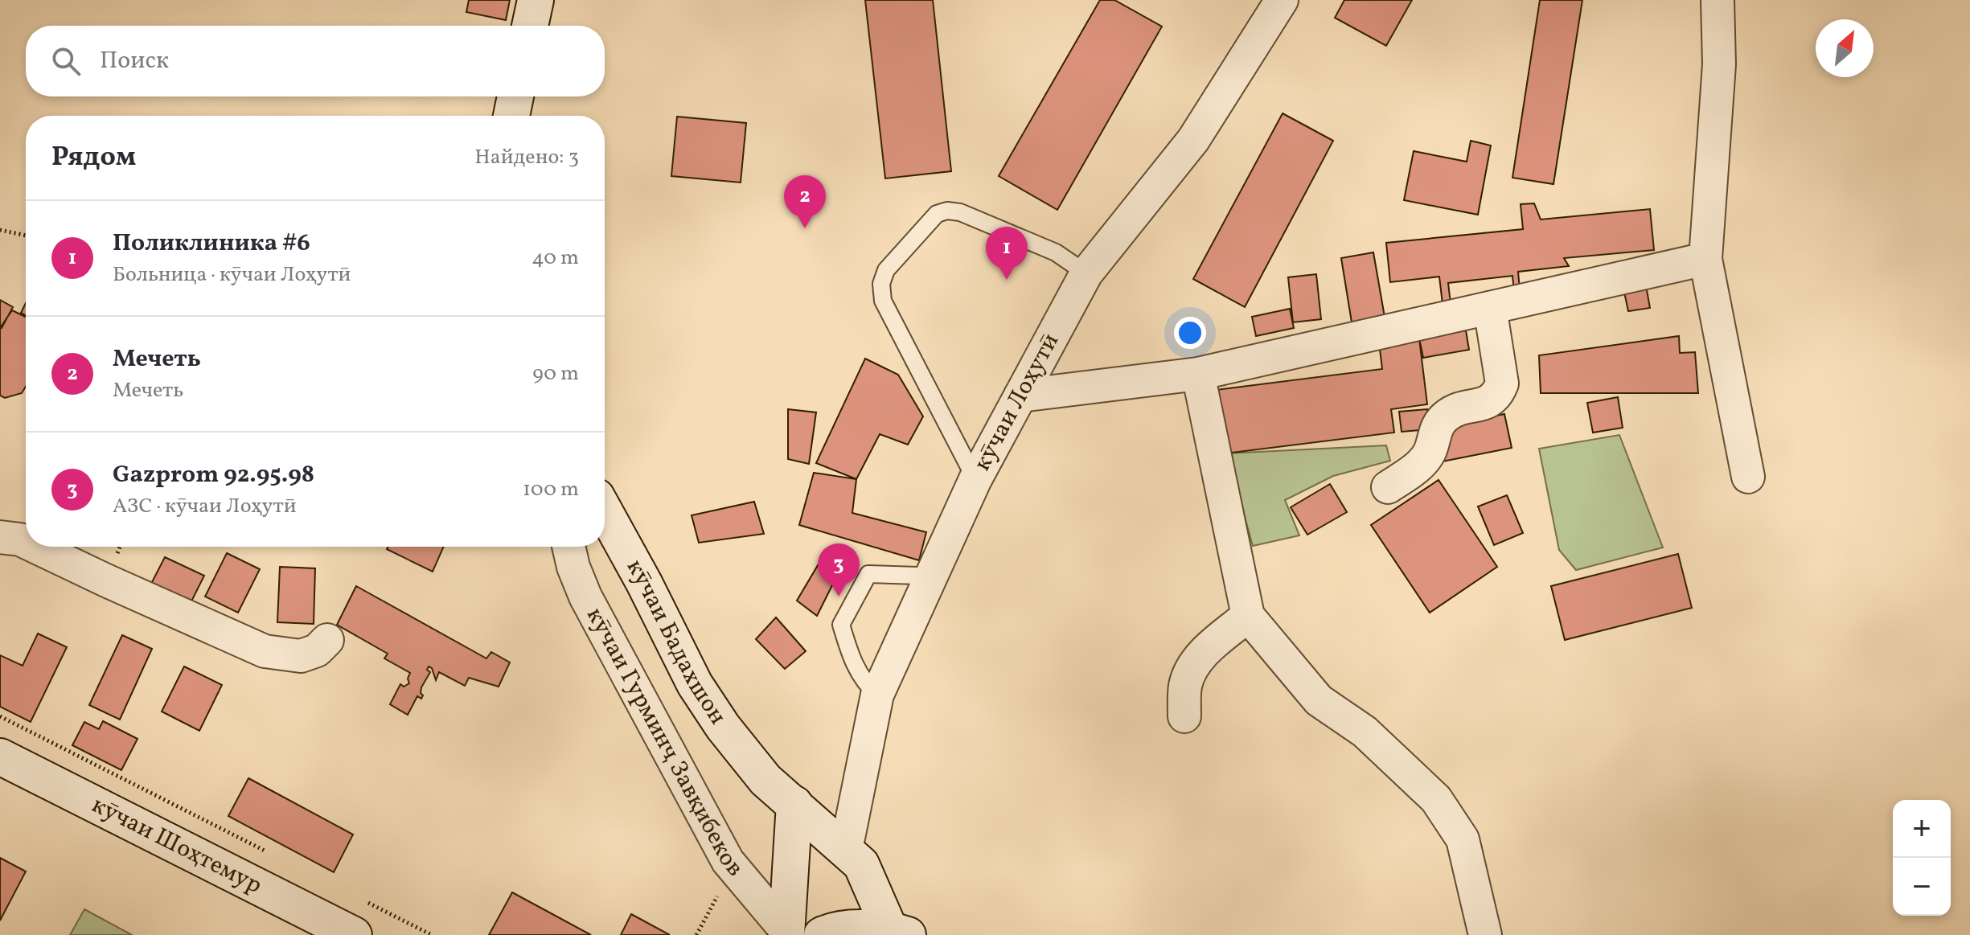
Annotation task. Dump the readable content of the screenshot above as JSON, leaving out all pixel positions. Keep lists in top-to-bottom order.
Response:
{
  "streets": {
    "main road": ["кӯчаи Бадахшон", "кӯчаи Шоҳтемур"],
    "street": ["кӯчаи Лоҳутӣ", "кӯчаи Гурминҷ Завқибеков"]
  },
  "north": "top right",
  "page": {
    "search": "Поиск",
    "heading": ["Рядом", "Найдено: 3"],
    "pins": ["2", "1", "3"],
    "list": [
      {
        "mark": "1",
        "name": "Поликлиника #6",
        "note": "Больница · кӯчаи Лоҳутӣ",
        "value": "40 m"
      },
      {
        "mark": "2",
        "name": "Мечеть",
        "note": "Мечеть",
        "value": "90 m"
      },
      {
        "mark": "3",
        "name": "Gazprom 92.95.98",
        "note": "АЗС · кӯчаи Лоҳутӣ",
        "value": "100 m"
      }
    ],
    "map_buttons": ["+", "−"]
  }
}
